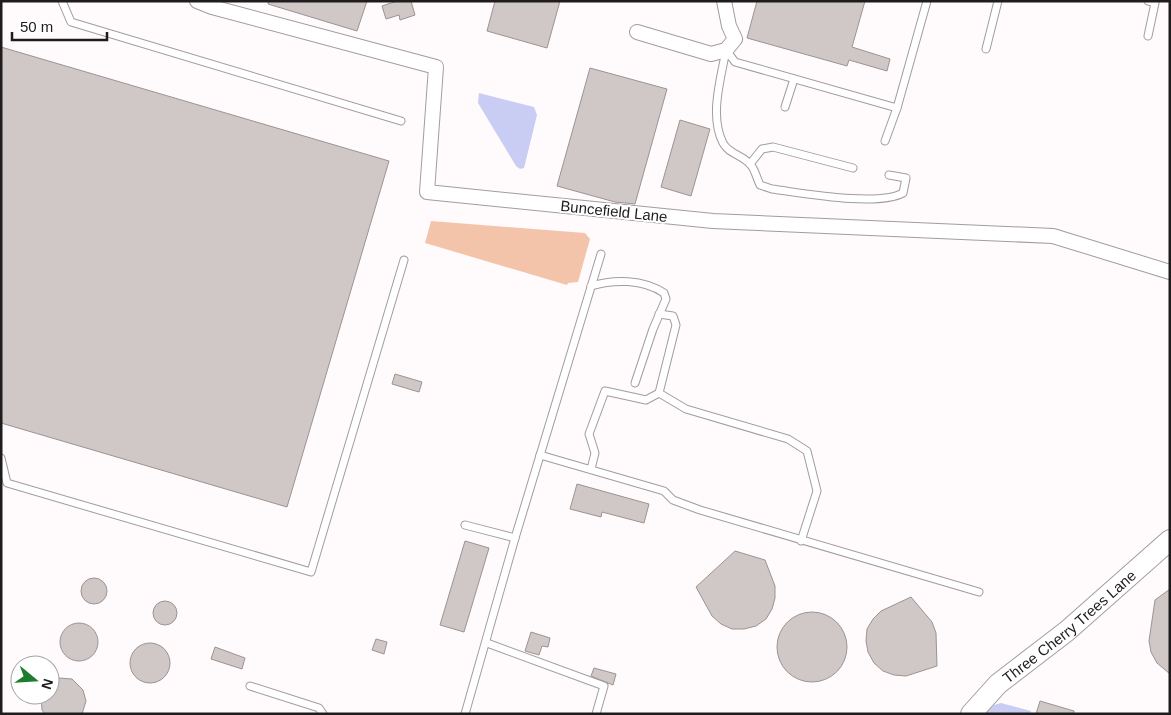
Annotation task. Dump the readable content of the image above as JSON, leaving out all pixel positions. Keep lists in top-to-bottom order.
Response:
{
  "streets": {
    "street": ["Buncefield Lane", "Three Cherry Trees Lane"]
  },
  "scale_bar": "50 m",
  "north": "right"
}
